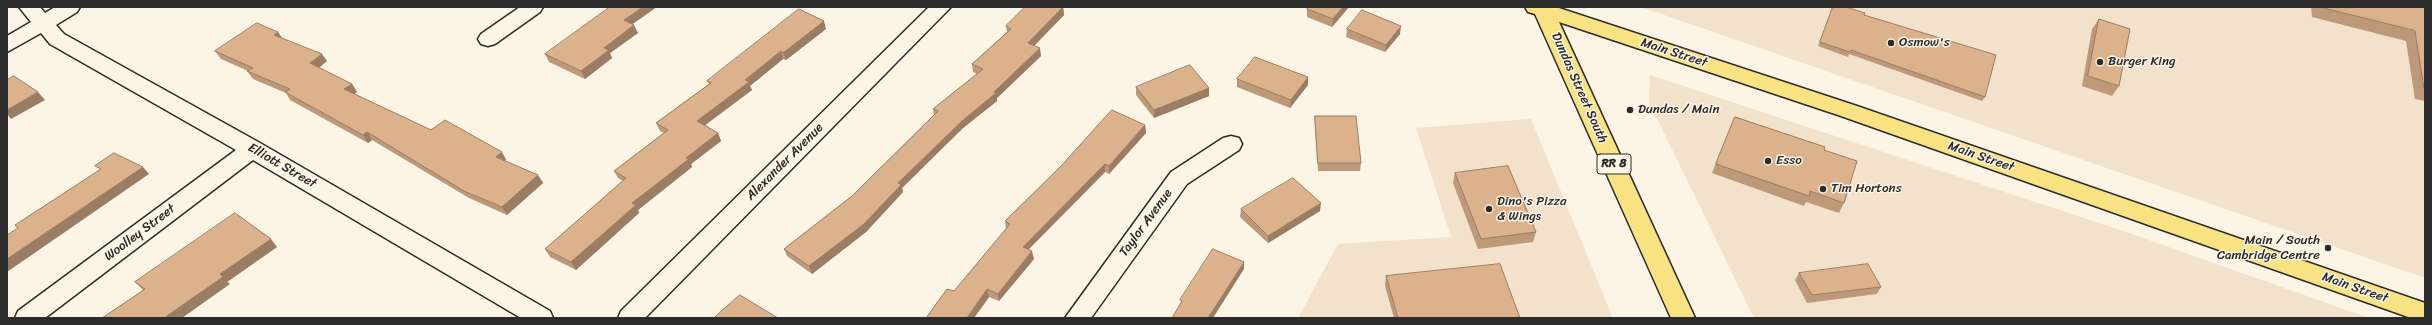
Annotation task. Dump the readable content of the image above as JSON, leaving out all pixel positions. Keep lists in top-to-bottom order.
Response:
{
  "streets": {
    "main road": ["Main Street", "Dundas Street South", "RR 8"],
    "street": [
      "Alexander Avenue",
      "Elliott Street",
      "Taylor Avenue",
      "Woolley Street"
    ]
  },
  "crossings": [
    ["Main Street", "Dundas Street South"],
    ["Elliott Street", "Woolley Street"]
  ],
  "places": [
    "Osmow's",
    "Burger King",
    "Dundas / Main",
    "Esso",
    "Tim Hortons",
    "Dino's Pizza & Wings",
    "Main / South Cambridge Centre"
  ]
}
